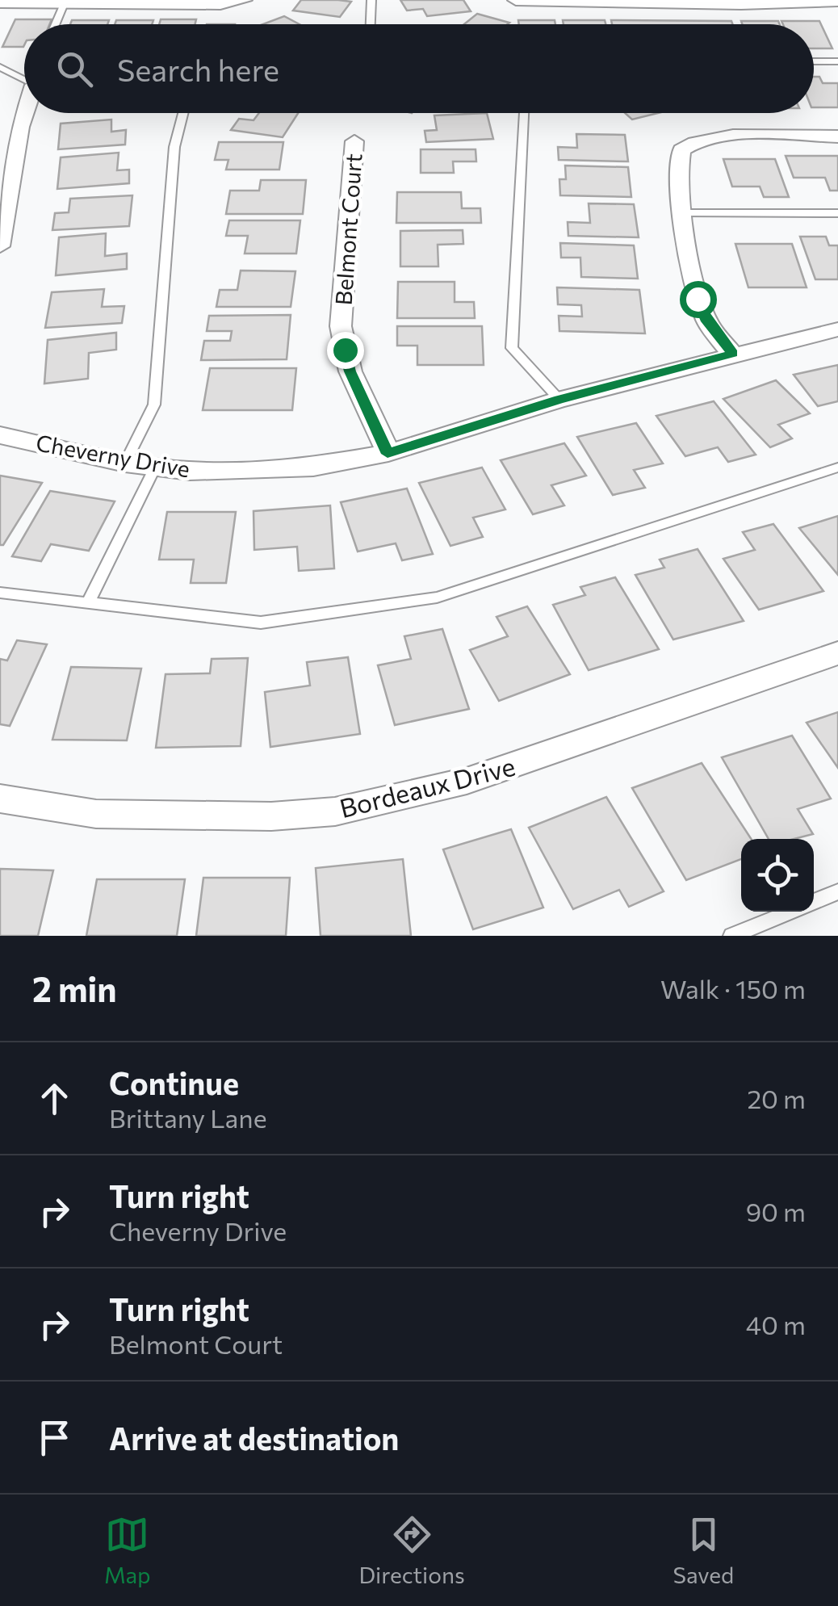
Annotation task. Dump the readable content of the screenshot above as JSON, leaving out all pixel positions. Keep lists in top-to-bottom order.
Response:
{
  "streets": {
    "street": ["Belmont Court", "Cheverny Drive", "Bordeaux Drive"]
  },
  "crossings": [
    ["Belmont Court", "Cheverny Drive"]
  ],
  "page": {
    "search": "Search here",
    "heading": ["2 min", "Walk · 150 m"],
    "list": [
      ["Continue", "Brittany Lane", "20 m"],
      ["Turn right", "Cheverny Drive", "90 m"],
      ["Turn right", "Belmont Court", "40 m"],
      "Arrive at destination"
    ],
    "nav": ["Map", "Directions", "Saved"]
  }
}
